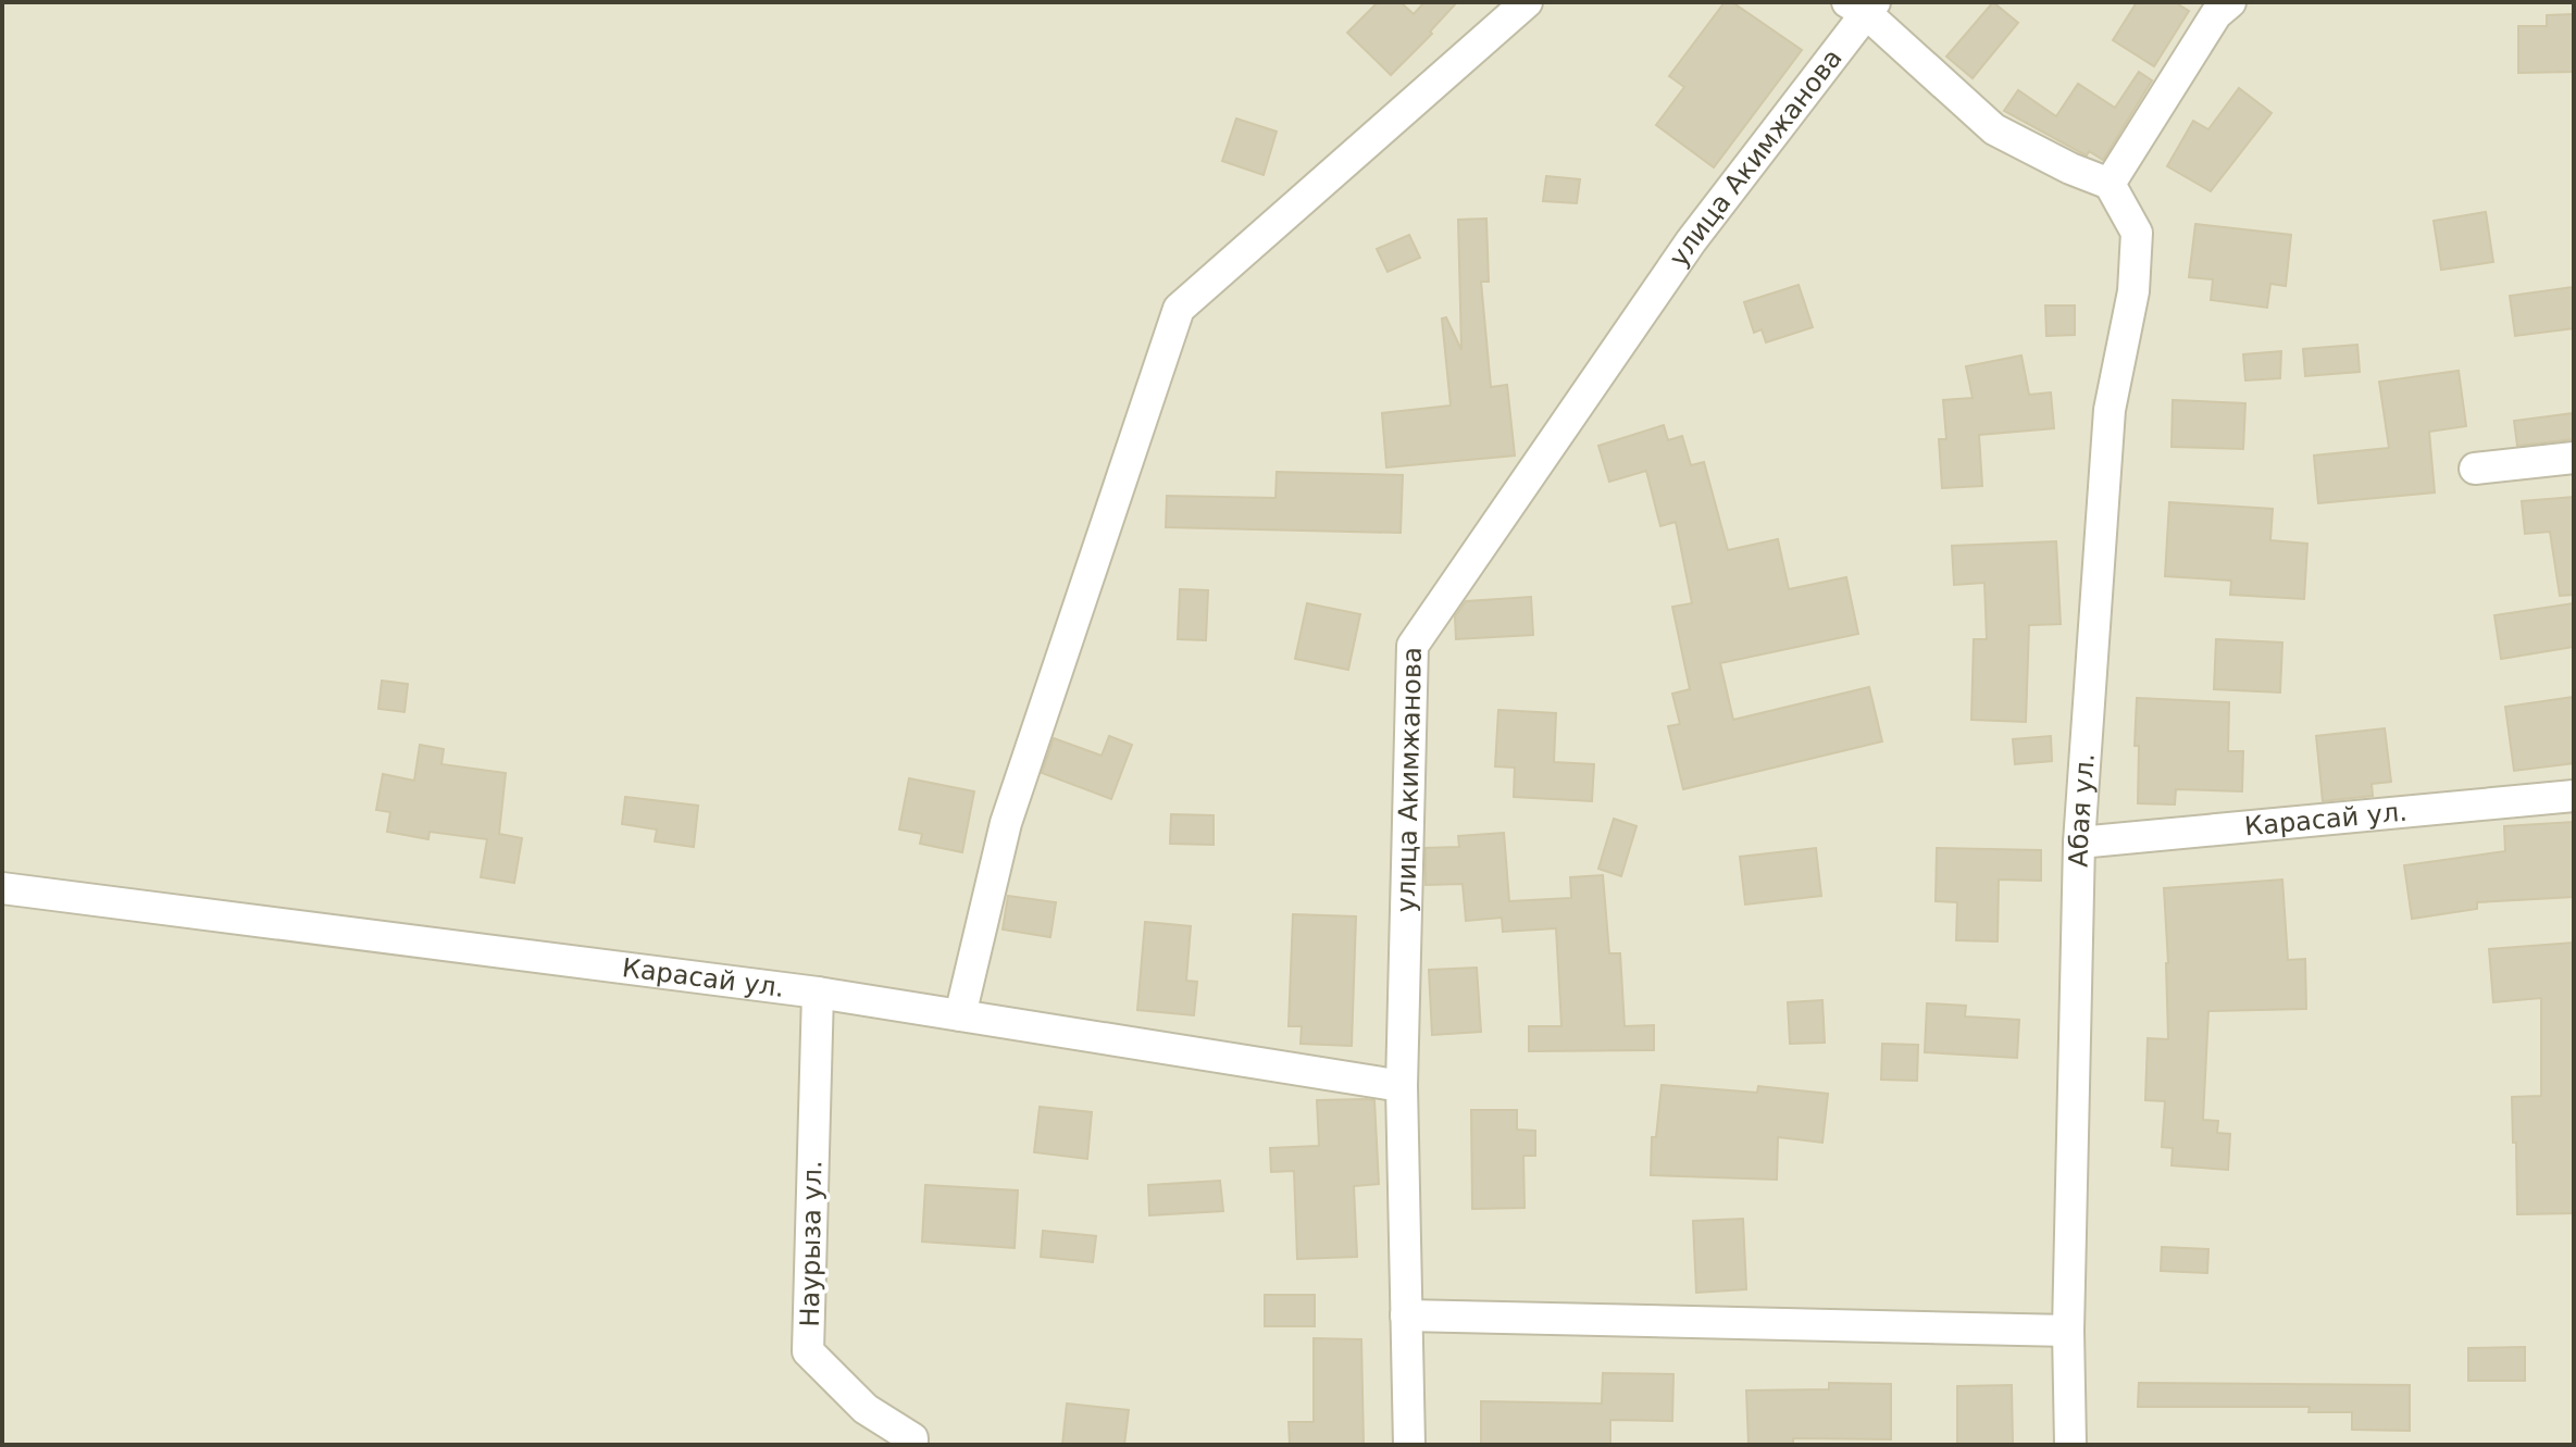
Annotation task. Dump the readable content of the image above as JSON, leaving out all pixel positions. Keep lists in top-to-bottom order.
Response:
{
  "streets": {
    "street": [
      "улица Акимжанова",
      "Абая ул.",
      "Карасай ул.",
      "Наурыза ул."
    ]
  },
  "crossings": [
    ["улица Акимжанова", "Карасай ул."],
    ["Абая ул.", "Карасай ул."],
    ["Карасай ул.", "Наурыза ул."]
  ]
}
